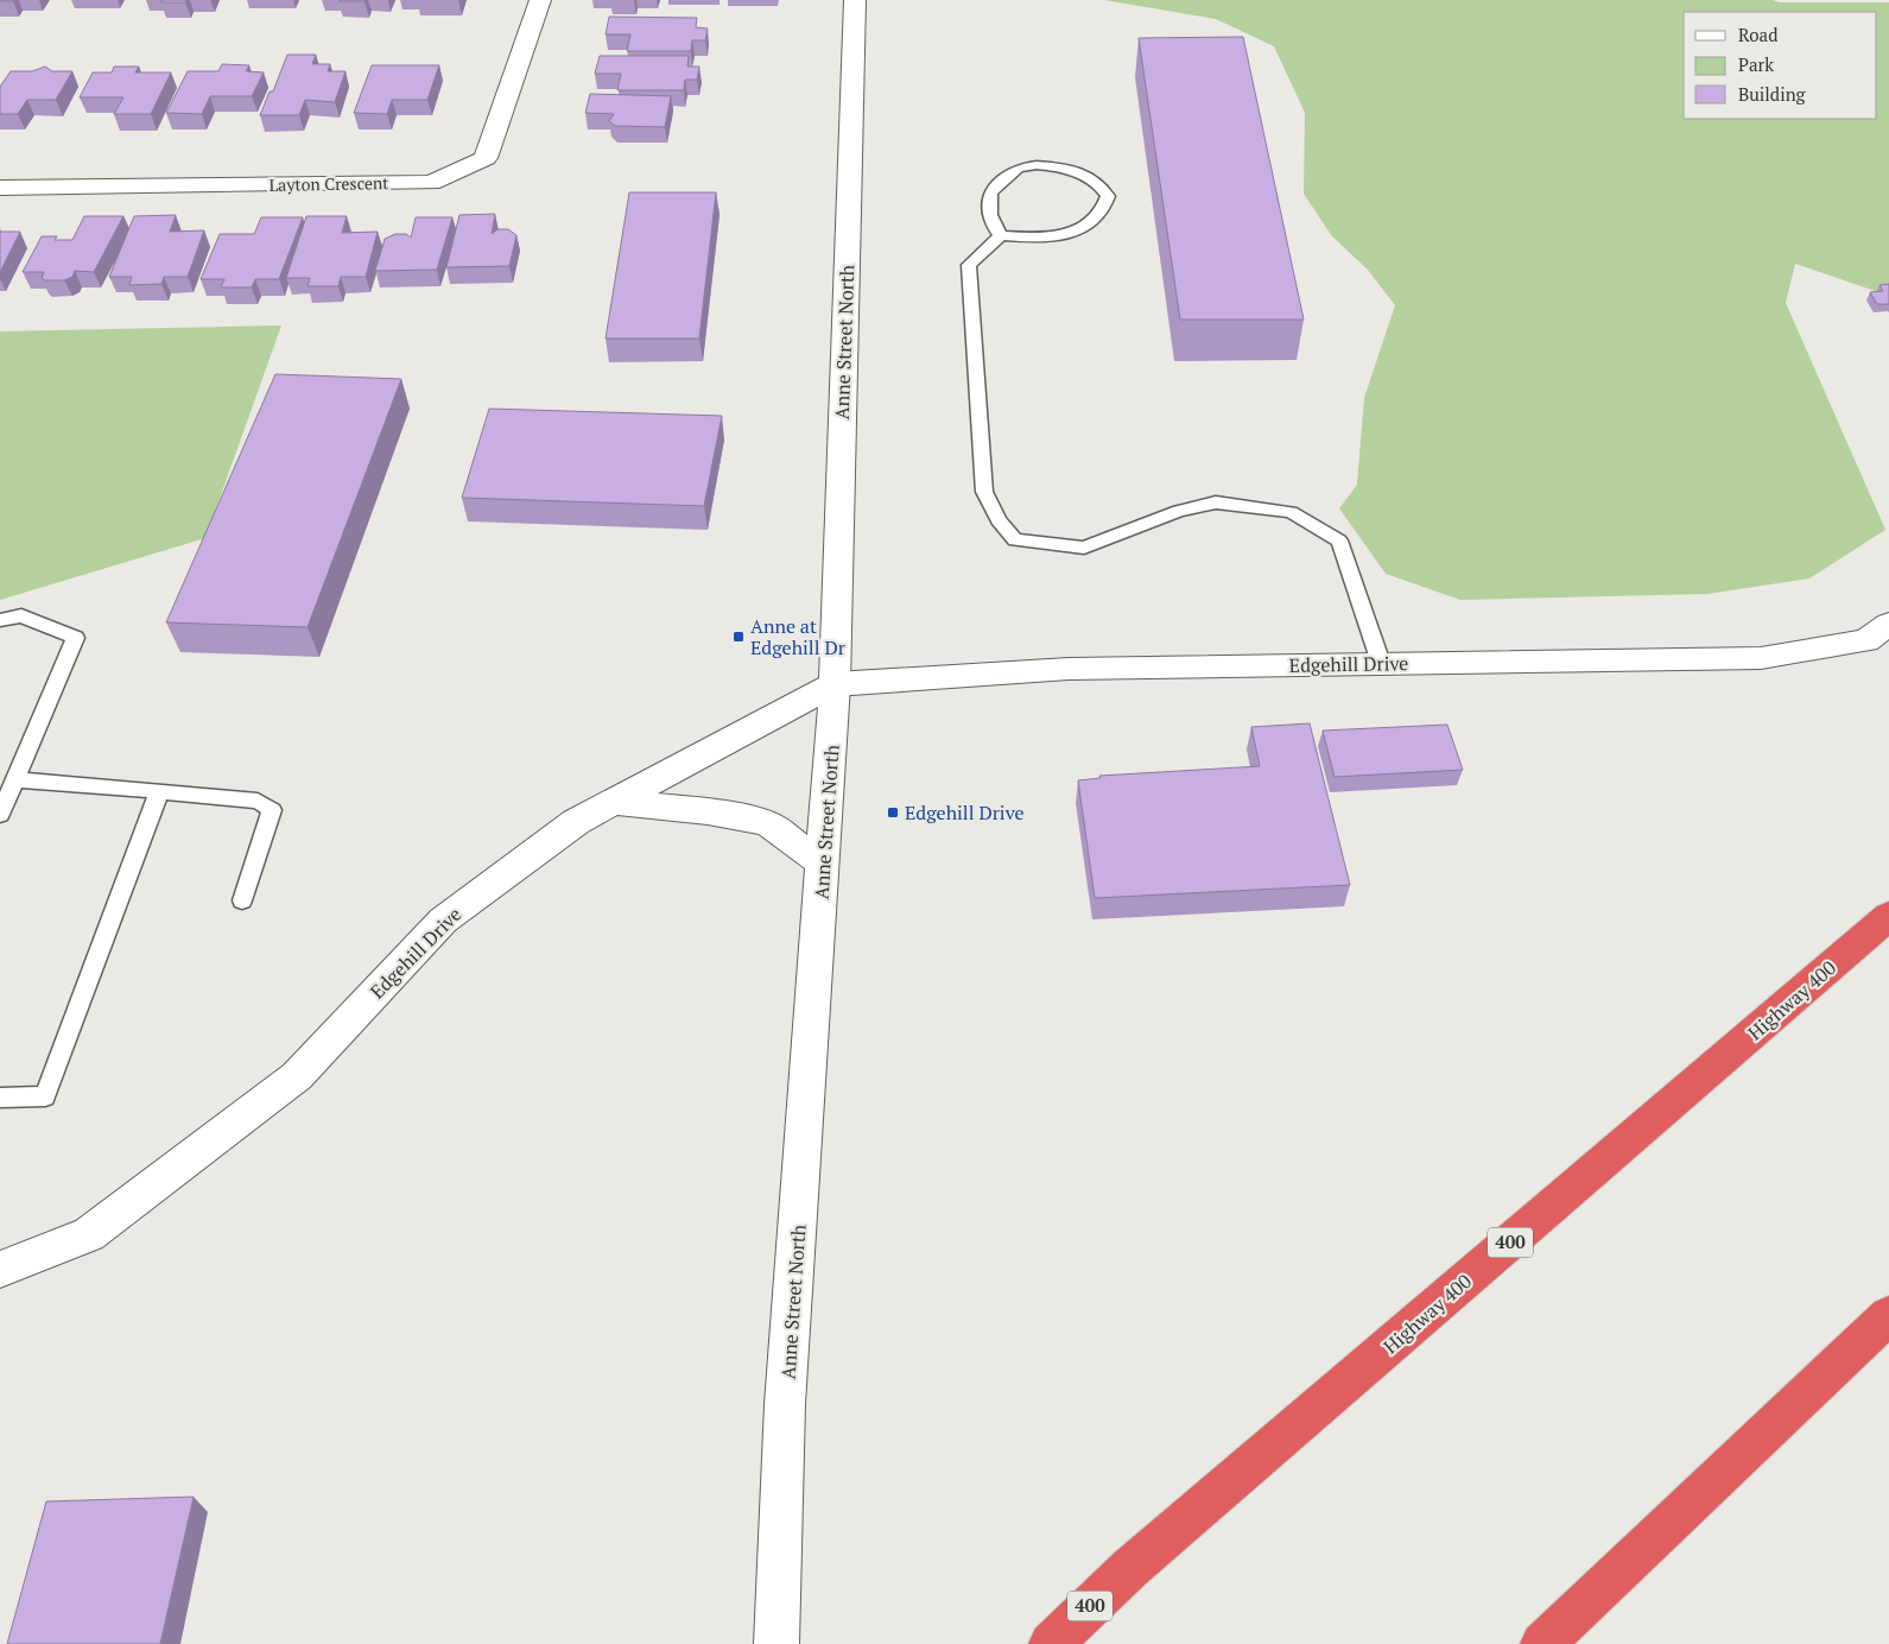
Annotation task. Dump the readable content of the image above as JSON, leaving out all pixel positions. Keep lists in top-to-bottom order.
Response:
{
  "streets": {
    "highway": ["Highway 400", "400"],
    "street": ["Layton Crescent", "Anne Street North", "Edgehill Drive"]
  },
  "crossings": [
    ["Anne Street North", "Edgehill Drive"]
  ],
  "places": {
    "transit": ["Anne at Edgehill Dr", "Edgehill Drive"]
  },
  "legend": ["Road", "Park", "Building"]
}
